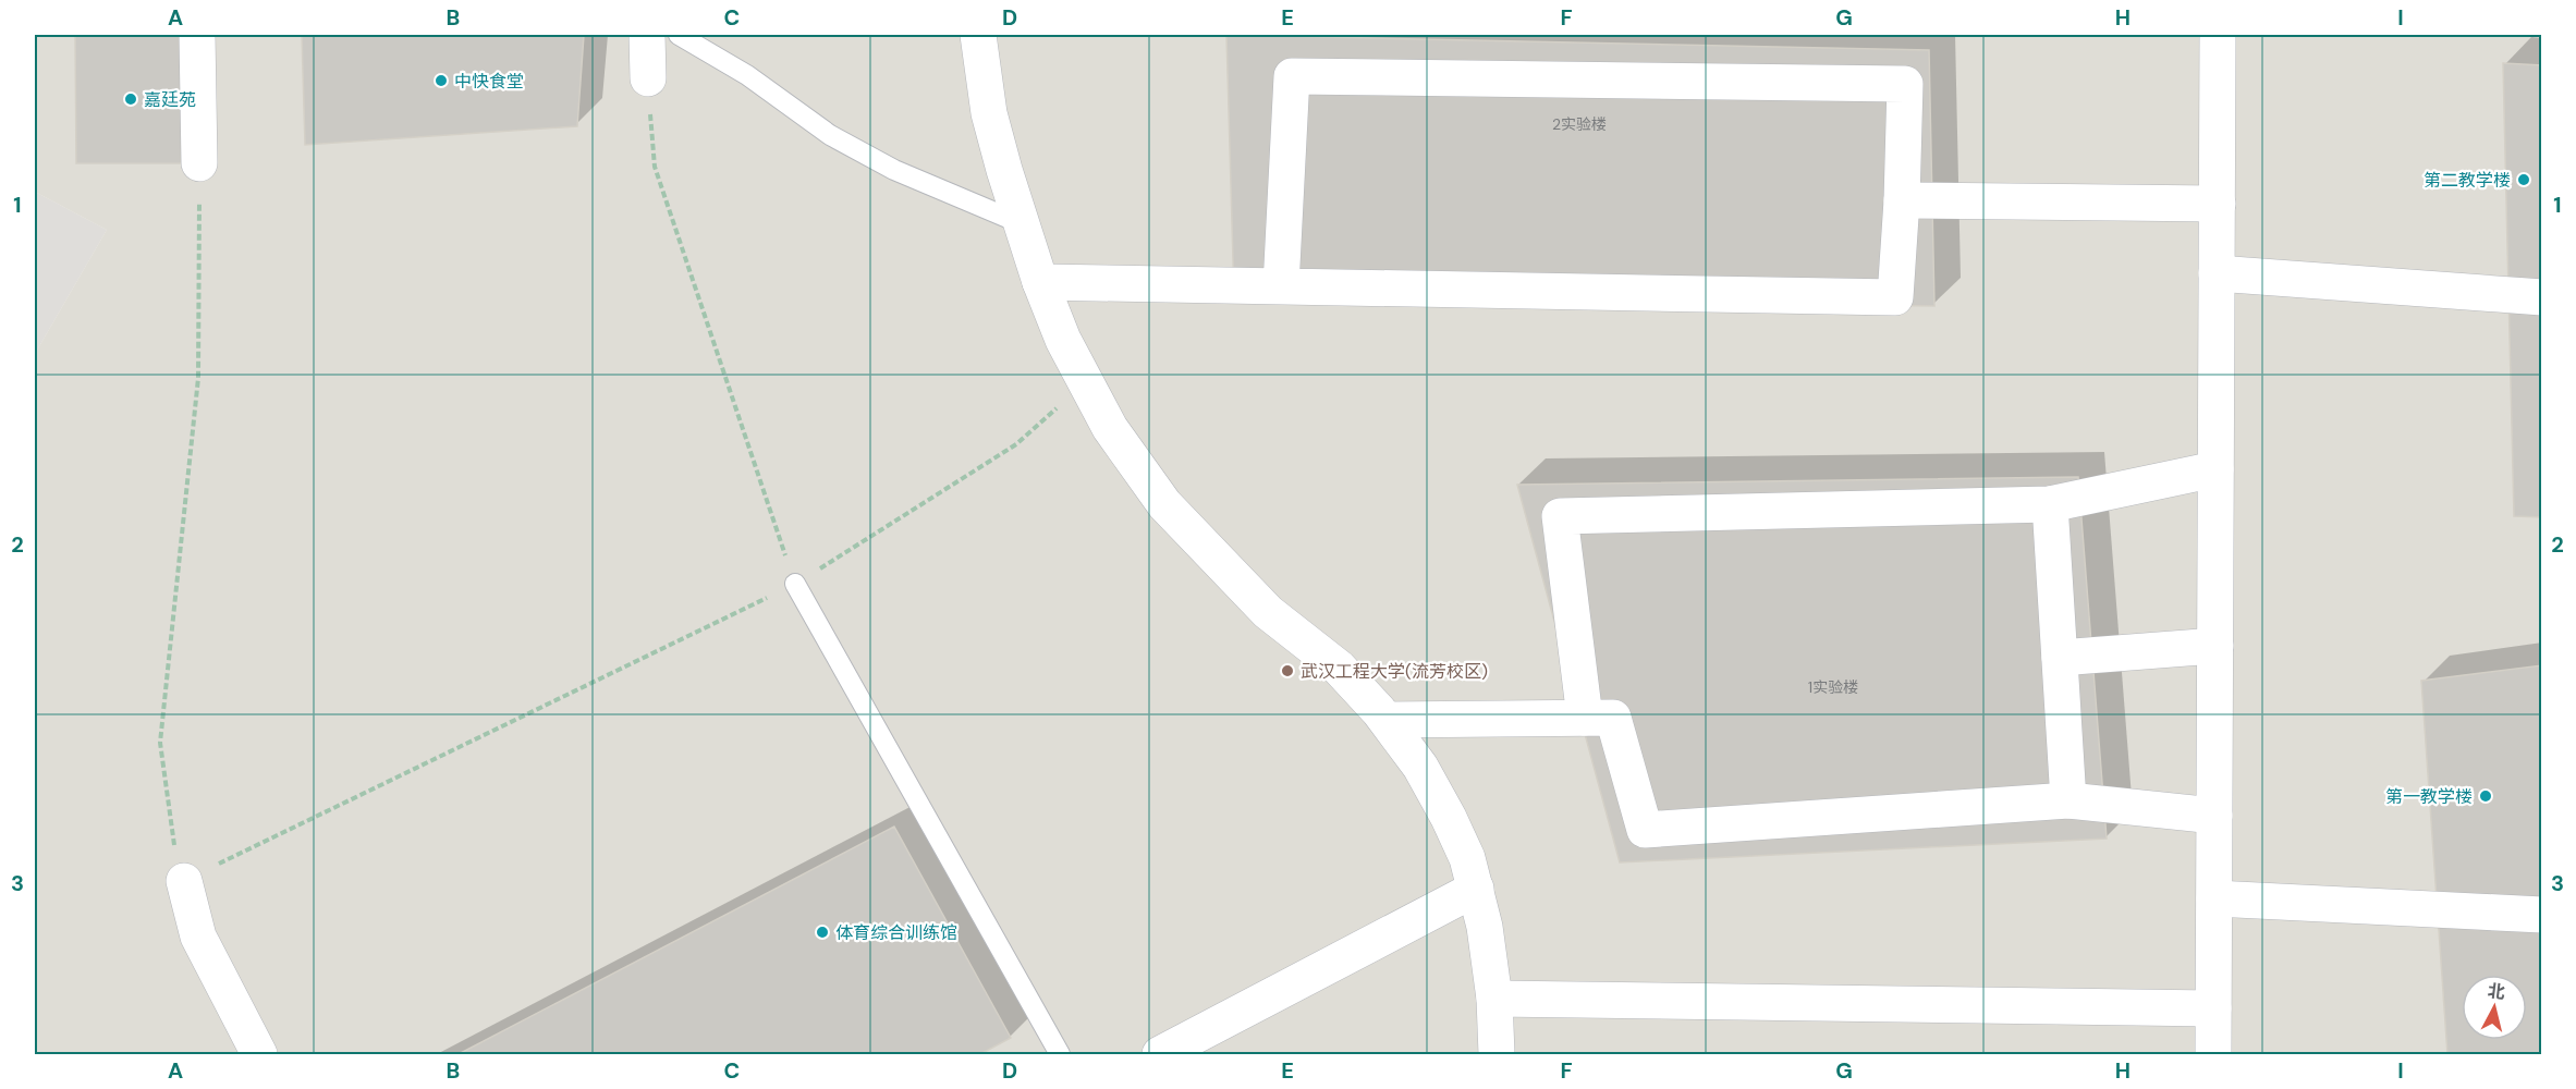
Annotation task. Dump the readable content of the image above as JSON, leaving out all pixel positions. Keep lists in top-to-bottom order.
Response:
{
  "places": [
    "中快食堂",
    "嘉廷苑",
    "第二教学楼",
    "武汉工程大学(流芳校区)",
    "第一教学楼",
    "体育综合训练馆"
  ],
  "house_numbers": ["2实验楼", "1实验楼"],
  "north": "top",
  "grid": {
    "columns": [
      "A",
      "B",
      "C",
      "D",
      "E",
      "F",
      "G",
      "H",
      "I"
    ],
    "rows": ["1", "2", "3"]
  }
}
